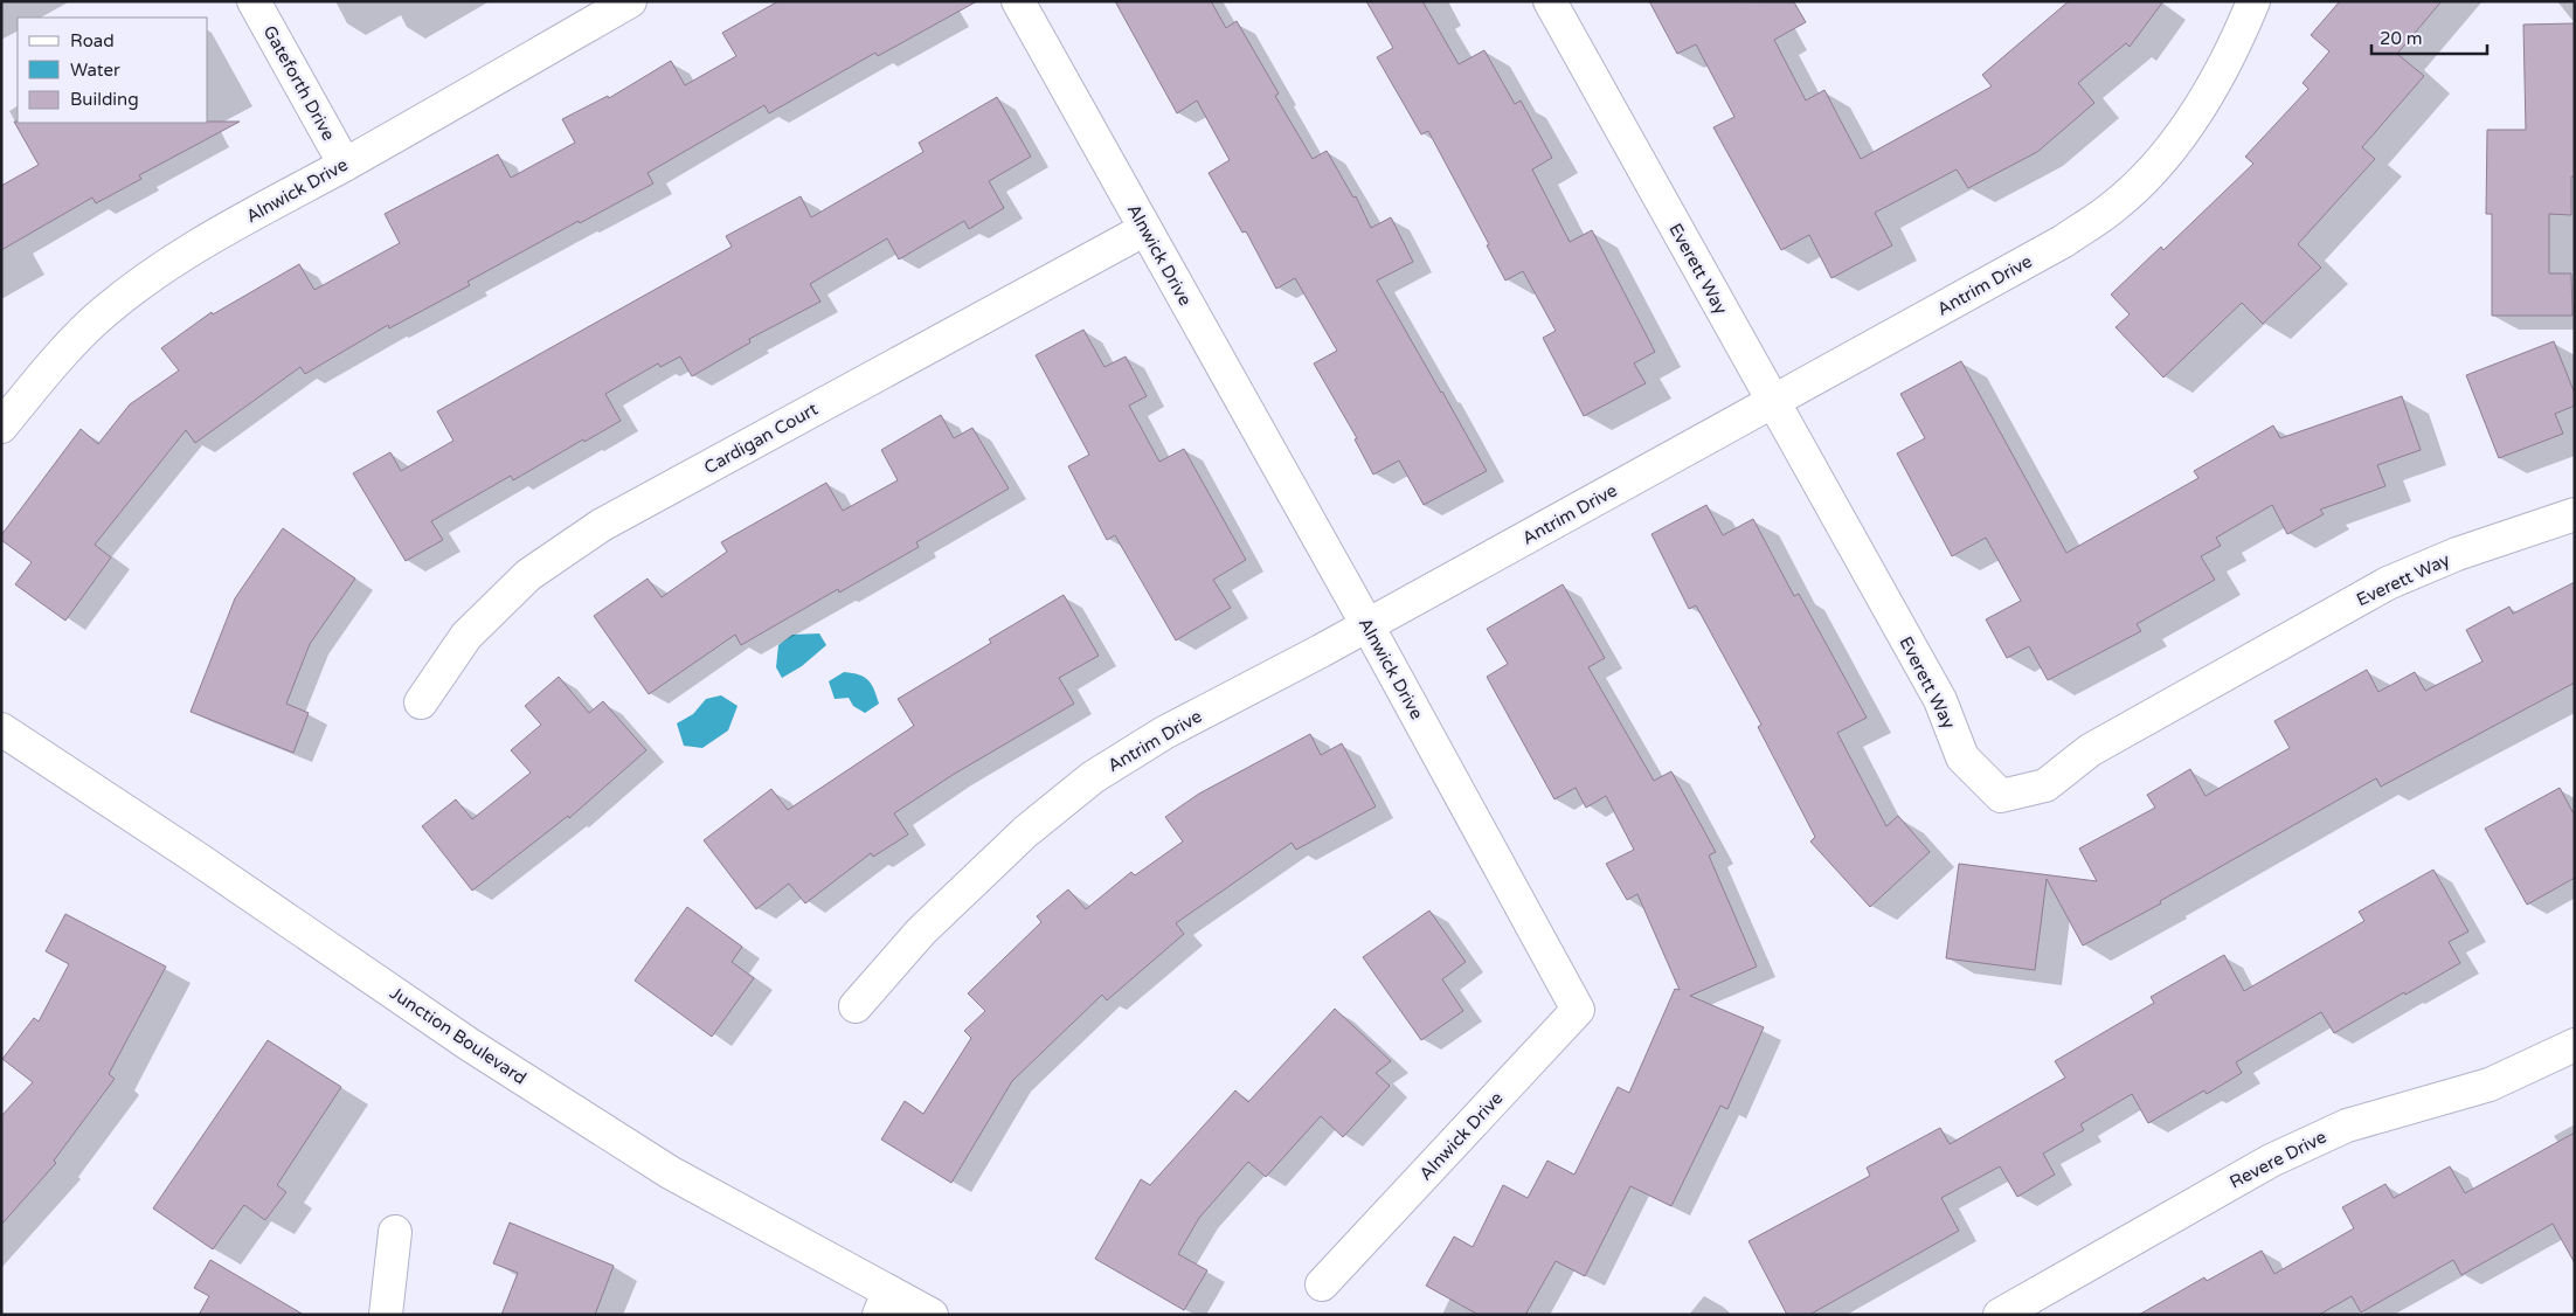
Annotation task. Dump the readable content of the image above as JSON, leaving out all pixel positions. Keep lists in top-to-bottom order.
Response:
{
  "streets": {
    "street": [
      "Gateforth Drive",
      "Alnwick Drive",
      "Everett Way",
      "Antrim Drive",
      "Cardigan Court",
      "Junction Boulevard",
      "Revere Drive"
    ]
  },
  "crossings": [
    ["Gateforth Drive", "Alnwick Drive"],
    ["Alnwick Drive", "Antrim Drive"],
    ["Alnwick Drive", "Cardigan Court"],
    ["Everett Way", "Antrim Drive"]
  ],
  "legend": ["Road", "Water", "Building"],
  "scale_bar": "20 m"
}
